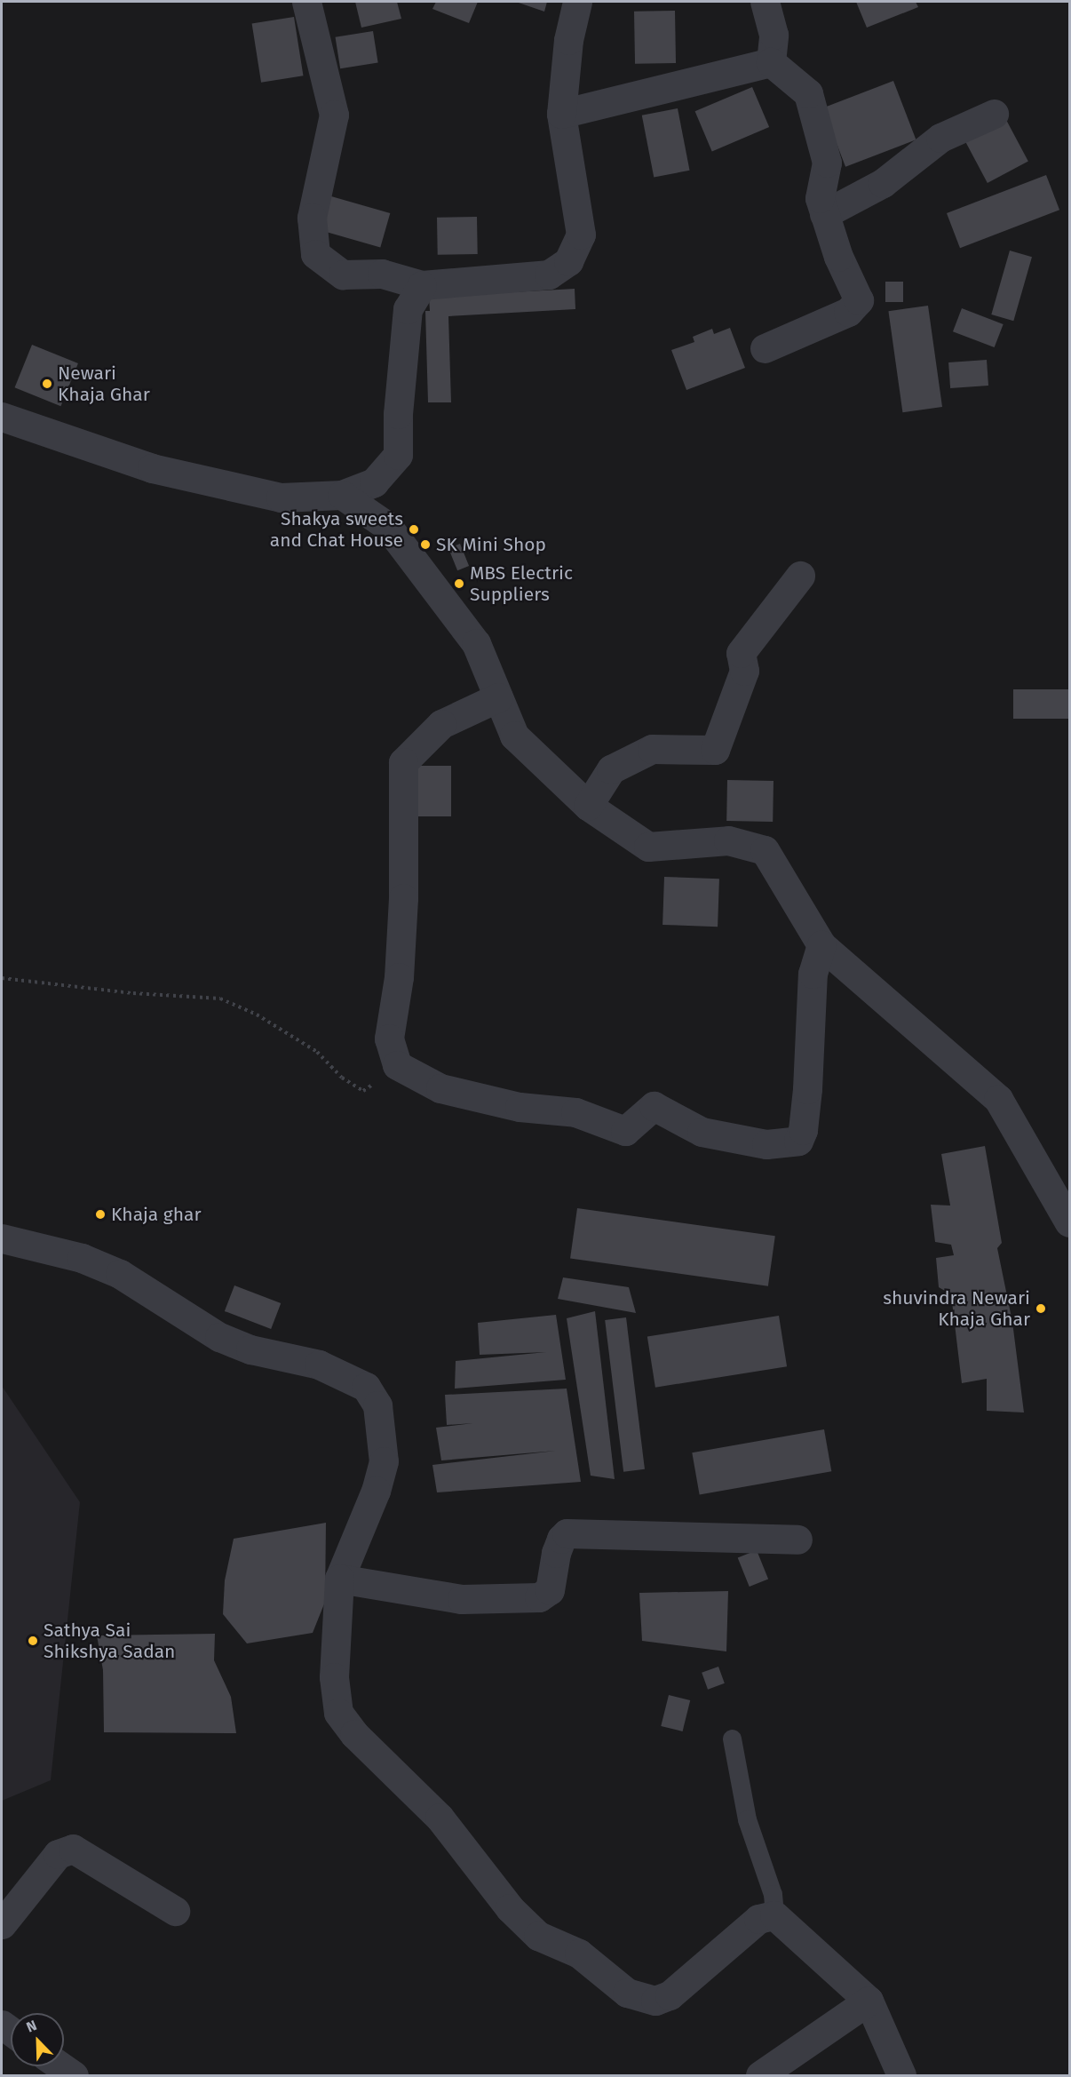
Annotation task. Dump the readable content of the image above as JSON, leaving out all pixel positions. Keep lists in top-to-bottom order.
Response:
{
  "places": [
    "Newari Khaja Ghar",
    "Shakya sweets and Chat House",
    "SK Mini Shop",
    "MBS Electric Suppliers",
    "Khaja ghar",
    "shuvindra Newari Khaja Ghar",
    "Sathya Sai Shikshya Sadan"
  ],
  "north": "top left"
}
